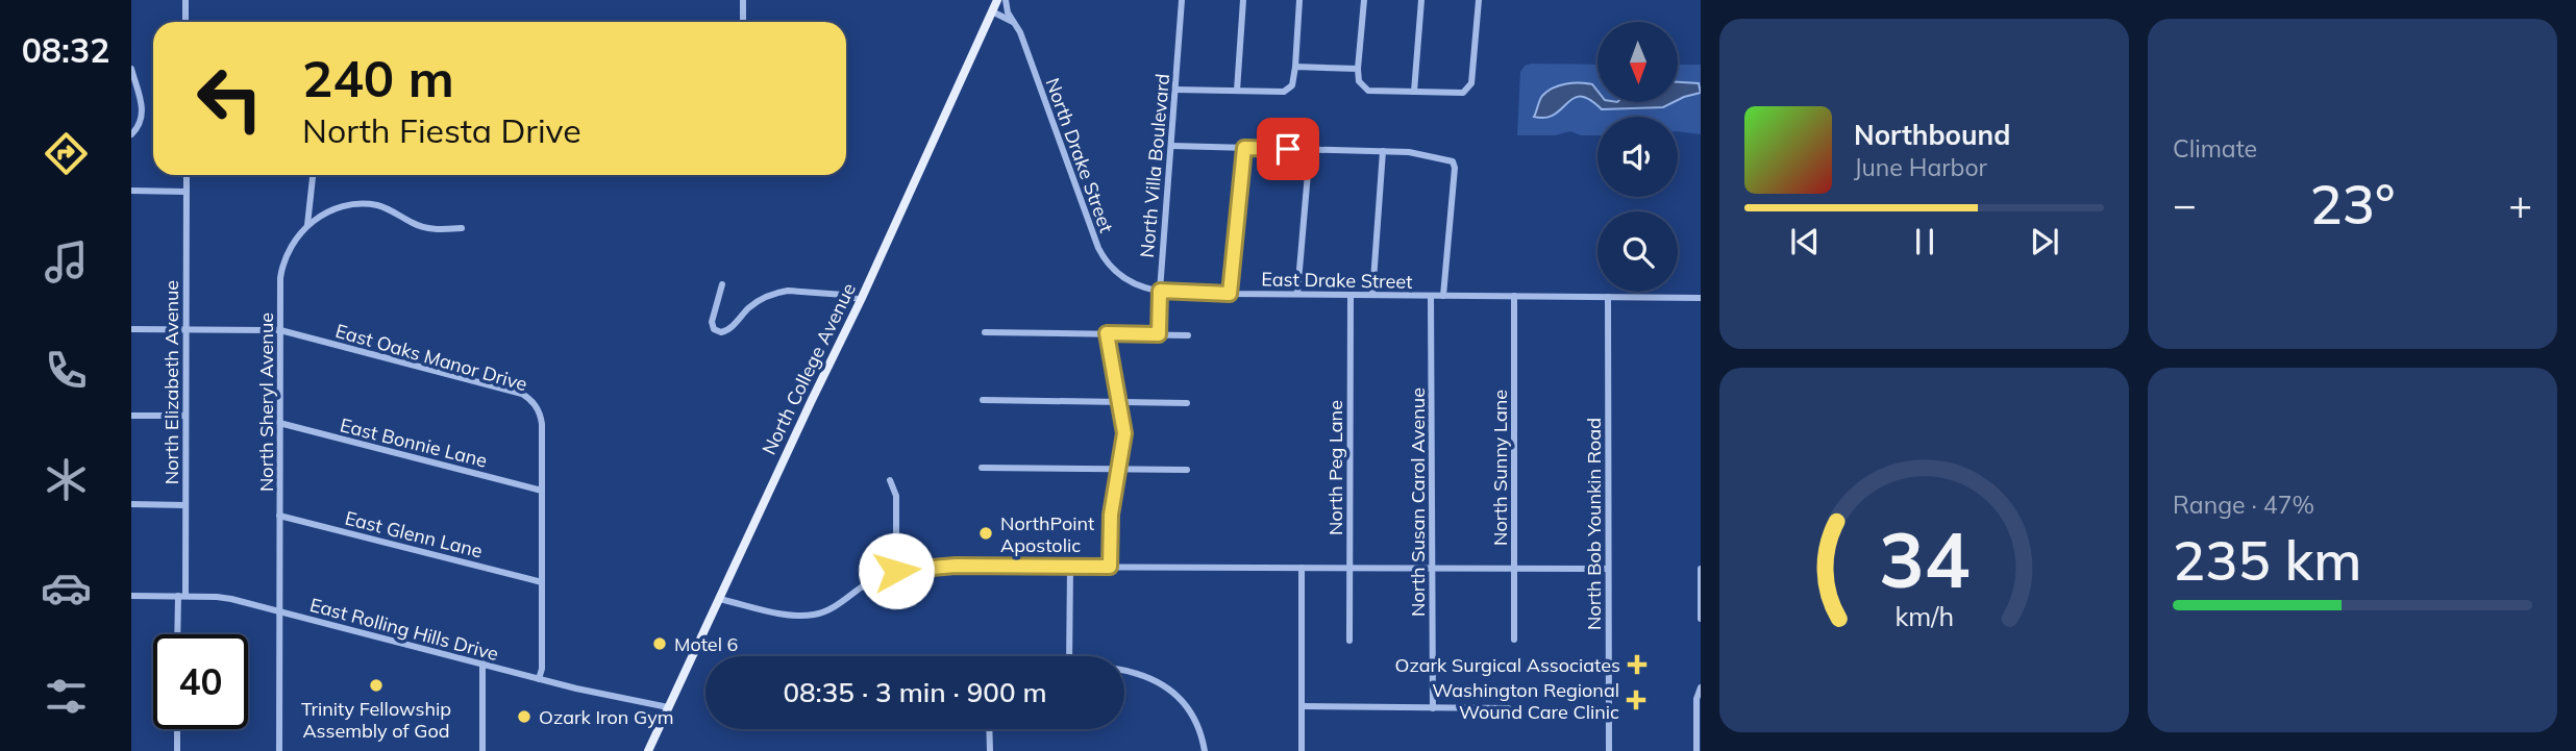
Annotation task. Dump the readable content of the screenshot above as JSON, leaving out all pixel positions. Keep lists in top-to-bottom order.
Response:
{
  "streets": {
    "main road": ["North College Avenue"],
    "street": [
      "North Drake Street",
      "North Villa Boulevard",
      "East Drake Street",
      "East Oaks Manor Drive",
      "North Elizabeth Avenue",
      "North Sheryl Avenue",
      "East Bonnie Lane",
      "North Peg Lane",
      "North Sunny Lane",
      "North Susan Carol Avenue",
      "North Bob Younkin Road",
      "East Glenn Lane",
      "East Rolling Hills Drive"
    ]
  },
  "crossings": [
    ["North Drake Street", "North Villa Boulevard"],
    ["North Drake Street", "East Drake Street"],
    ["North Villa Boulevard", "East Drake Street"],
    ["East Drake Street", "North Peg Lane"],
    ["East Drake Street", "North Sunny Lane"],
    ["East Drake Street", "North Susan Carol Avenue"],
    ["East Drake Street", "North Bob Younkin Road"],
    ["East Oaks Manor Drive", "North Elizabeth Avenue"],
    ["East Oaks Manor Drive", "North Sheryl Avenue"],
    ["East Oaks Manor Drive", "East Bonnie Lane"],
    ["East Oaks Manor Drive", "East Glenn Lane"],
    ["East Oaks Manor Drive", "East Rolling Hills Drive"],
    ["North College Avenue", "East Rolling Hills Drive"],
    ["North Elizabeth Avenue", "East Rolling Hills Drive"],
    ["North Sheryl Avenue", "East Bonnie Lane"],
    ["North Sheryl Avenue", "East Glenn Lane"],
    ["North Sheryl Avenue", "East Rolling Hills Drive"]
  ],
  "places": {
    "other": [
      "NorthPoint Apostolic",
      "Motel 6",
      "Trinity Fellowship Assembly of God",
      "Ozark Iron Gym"
    ],
    "health": ["Ozark Surgical Associates", "Washington Regional Wound Care Clinic"]
  },
  "north": "bottom",
  "page": {
    "tabs": "08:32",
    "tile": [
      "Climate",
      ["Range · 47%", "235 km"]
    ],
    "turn": ["240 m", "North Fiesta Drive"],
    "song": ["Northbound", "June Harbor"],
    "heat": ["−", "23°", "+"],
    "limit": "40",
    "trip": "08:35 · 3 min · 900 m",
    "gauge": ["34", "km/h"]
  }
}
